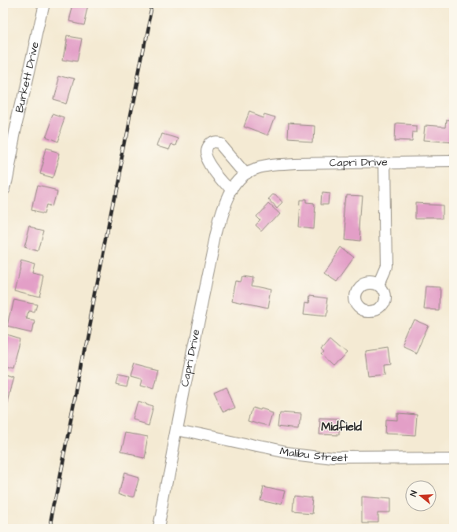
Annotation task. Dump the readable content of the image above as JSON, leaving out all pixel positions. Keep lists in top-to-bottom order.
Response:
{
  "streets": {
    "street": ["Burkett Drive", "Capri Drive", "Malibu Street"]
  },
  "crossings": [
    ["Capri Drive", "Malibu Street"]
  ],
  "districts": ["Midfield"],
  "north": "left"
}
